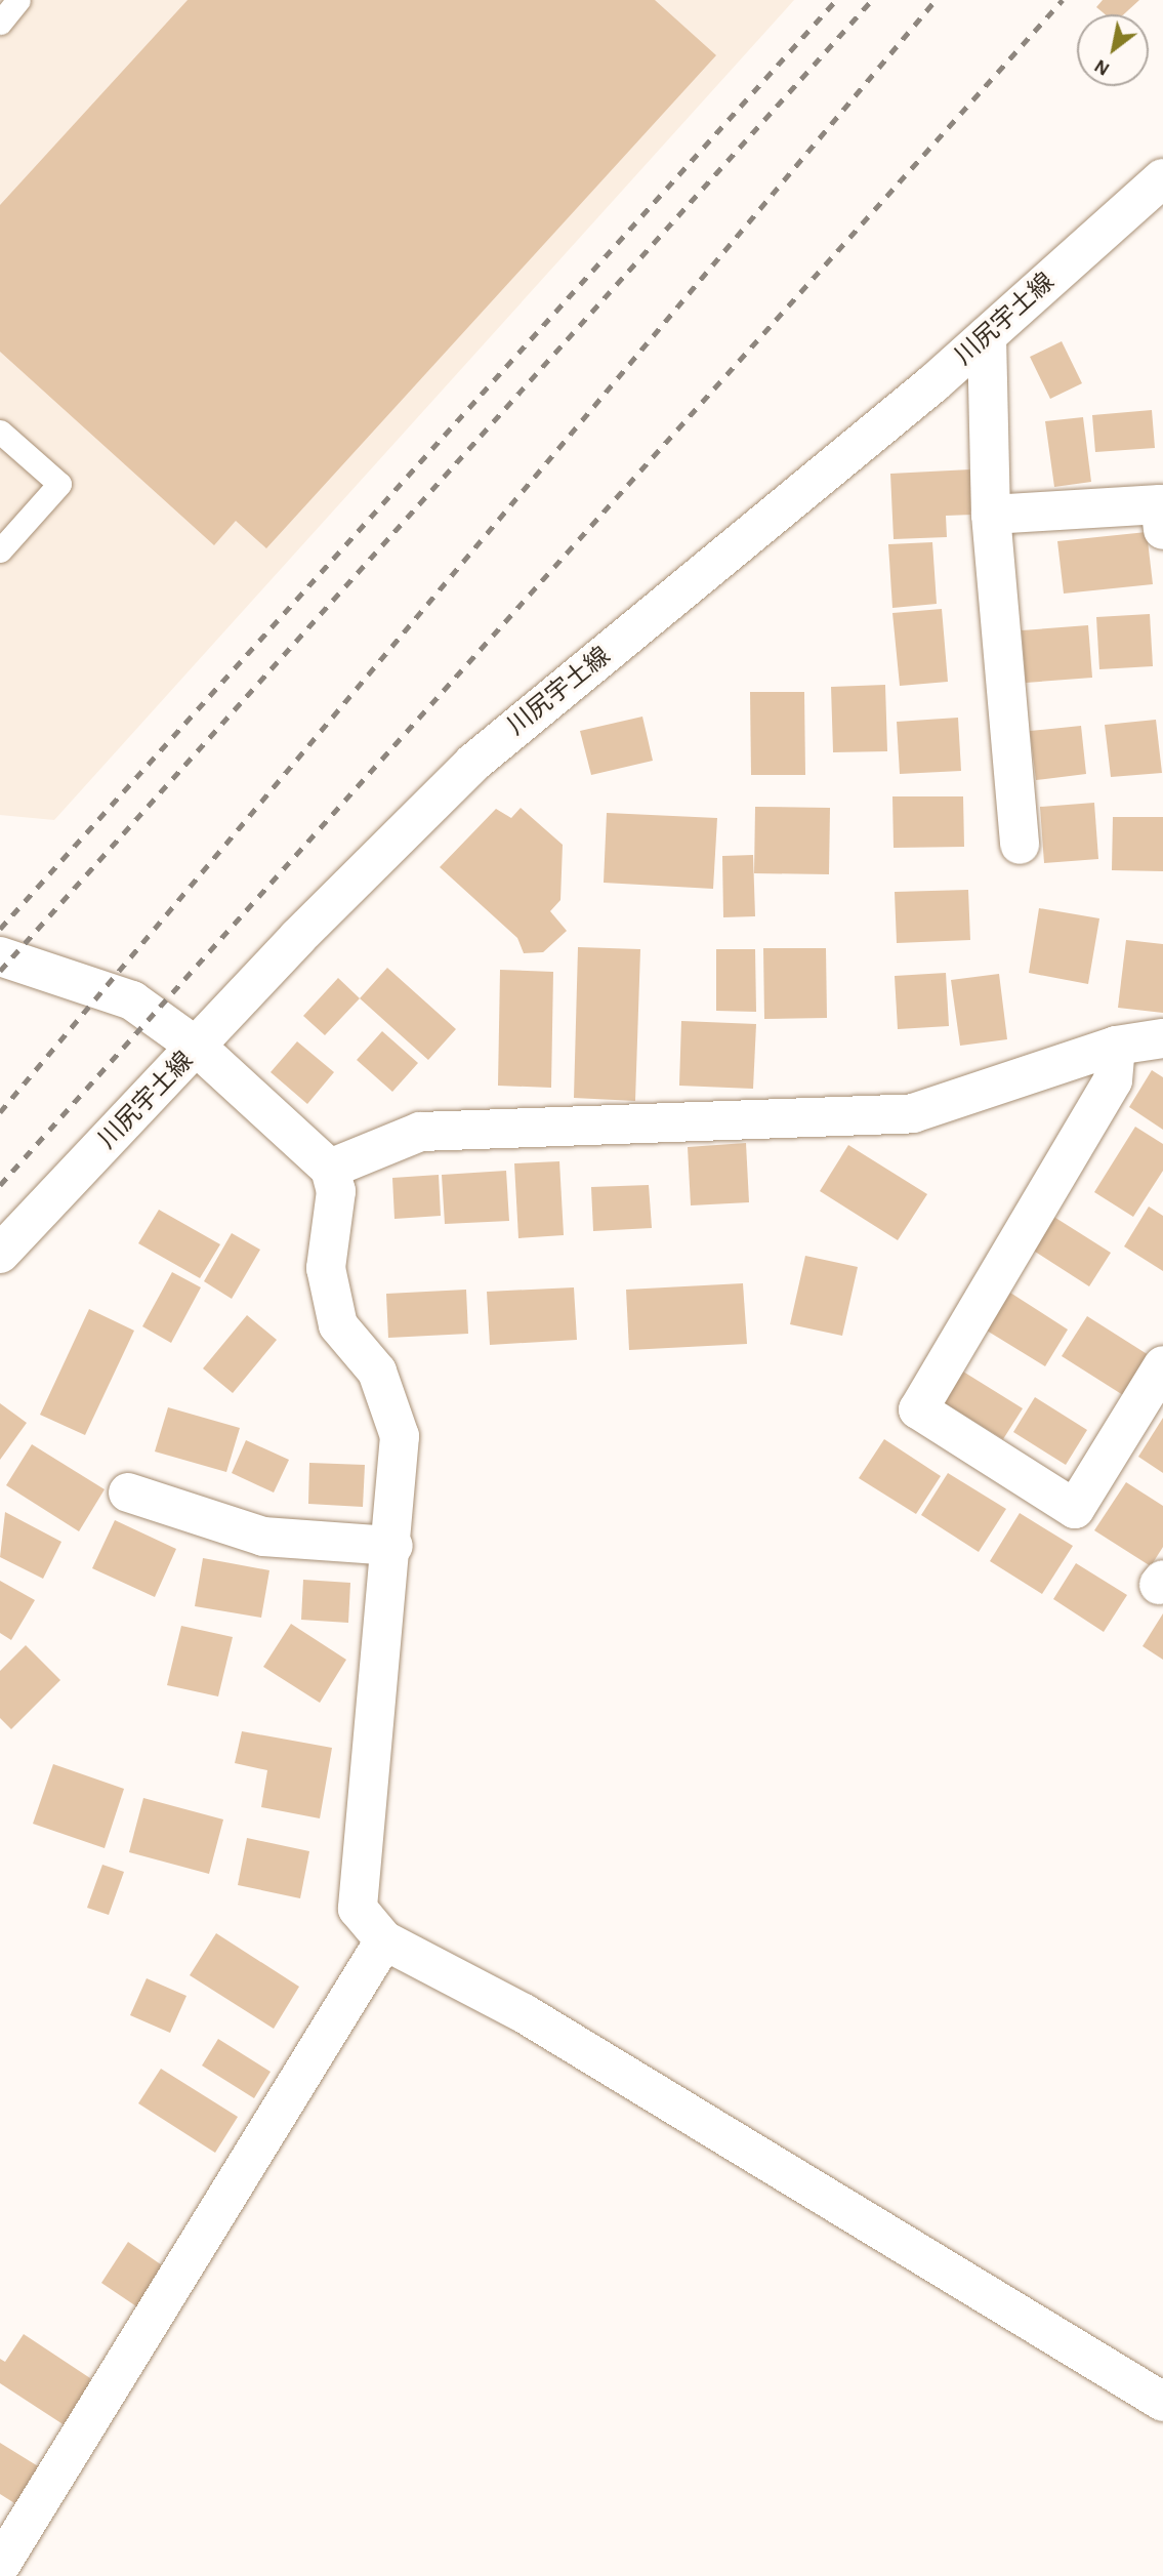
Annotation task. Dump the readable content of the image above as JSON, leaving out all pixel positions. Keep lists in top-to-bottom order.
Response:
{
  "streets": {
    "street": ["川尻宇土線"]
  },
  "north": "bottom left"
}
